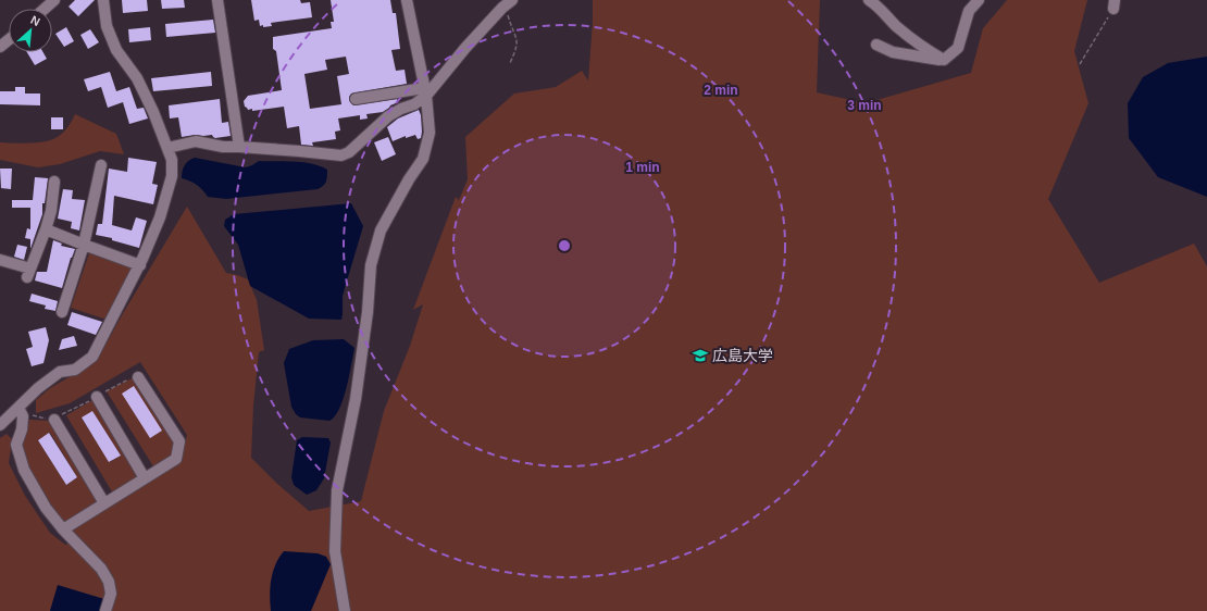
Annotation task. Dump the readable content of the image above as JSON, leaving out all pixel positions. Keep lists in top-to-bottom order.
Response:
{
  "places": {
    "school or university": ["広島大学"]
  },
  "north": "top right",
  "rings": ["2 min", "3 min", "1 min"]
}
